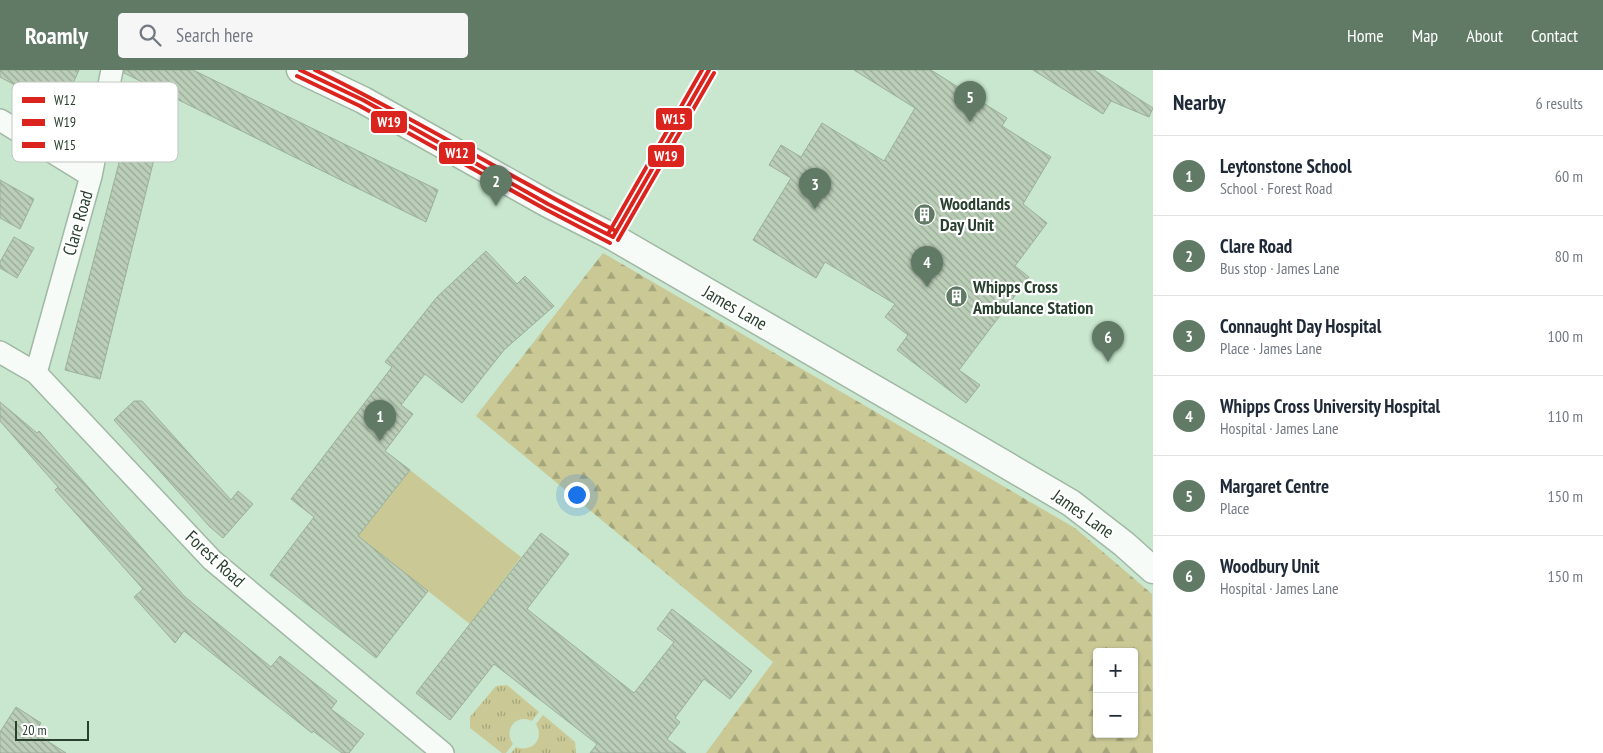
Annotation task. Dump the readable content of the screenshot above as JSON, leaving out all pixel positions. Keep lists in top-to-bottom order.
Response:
{
  "streets": {
    "street": ["Clare Road", "James Lane", "Forest Road"]
  },
  "crossings": [
    ["Clare Road", "Forest Road"]
  ],
  "places": {
    "building": ["Woodlands Day Unit", "Whipps Cross Ambulance Station"]
  },
  "lines": ["transit line W12", "transit line W15", "transit line W19"],
  "legend": ["W12", "W19", "W15"],
  "scale_bar": "20 m",
  "page": {
    "header": "Roamly",
    "search": "Search here",
    "nav": [
      "Home",
      "Map",
      "About",
      "Contact"
    ],
    "heading": ["Nearby", "6 results"],
    "pins": [
      "5",
      "2",
      "3",
      "4",
      "6",
      "1"
    ],
    "list": [
      {
        "mark": "1",
        "name": "Leytonstone School",
        "note": "School · Forest Road",
        "value": "60 m"
      },
      {
        "mark": "2",
        "name": "Clare Road",
        "note": "Bus stop · James Lane",
        "value": "80 m"
      },
      {
        "mark": "3",
        "name": "Connaught Day Hospital",
        "note": "Place · James Lane",
        "value": "100 m"
      },
      {
        "mark": "4",
        "name": "Whipps Cross University Hospital",
        "note": "Hospital · James Lane",
        "value": "110 m"
      },
      {
        "mark": "5",
        "name": "Margaret Centre",
        "note": "Place",
        "value": "150 m"
      },
      {
        "mark": "6",
        "name": "Woodbury Unit",
        "note": "Hospital · James Lane",
        "value": "150 m"
      }
    ],
    "map_buttons": ["+", "−"],
    "scale": "20 m"
  }
}
